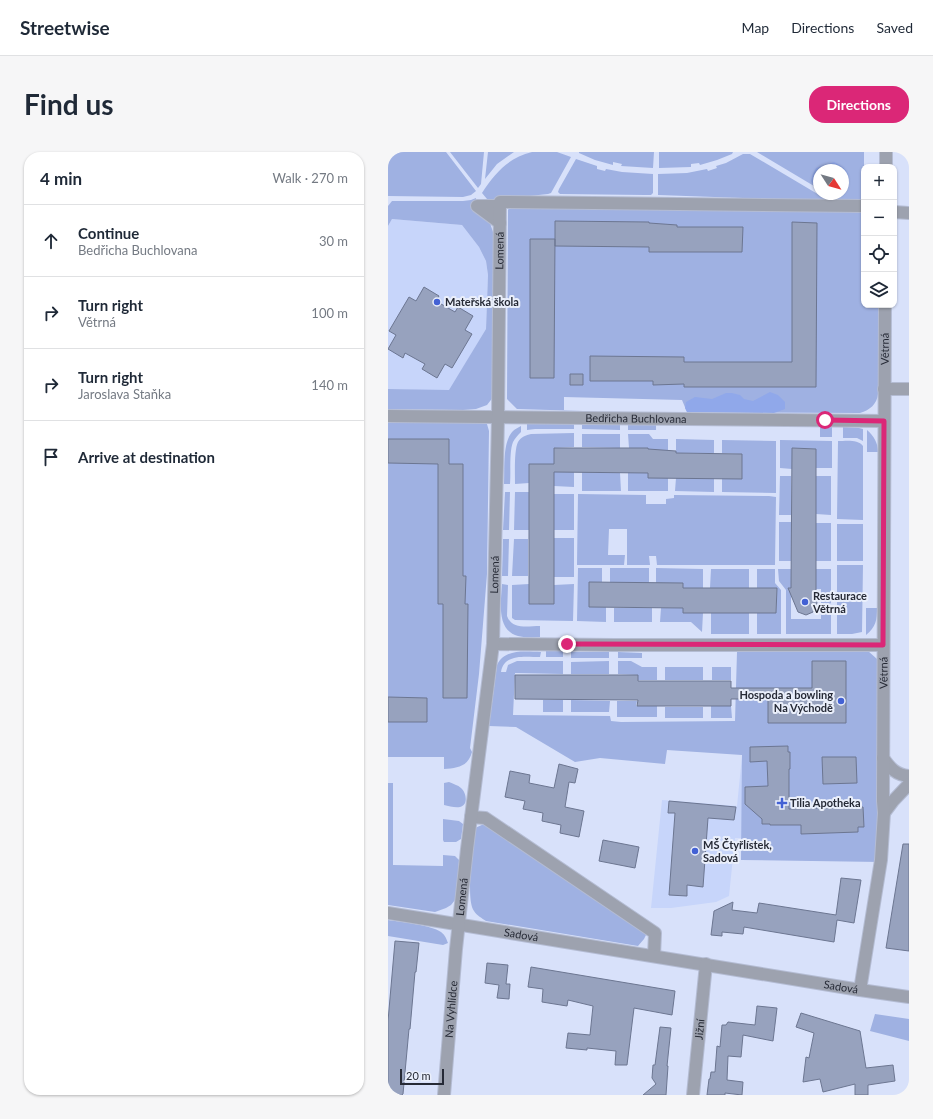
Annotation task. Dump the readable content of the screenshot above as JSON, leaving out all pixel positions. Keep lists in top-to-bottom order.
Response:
{
  "streets": {
    "street": [
      "Lomená",
      "Větrná",
      "Bedřicha Buchlovana",
      "Sadová",
      "Na Vyhlídce",
      "Jižní"
    ]
  },
  "crossings": [
    ["Lomená", "Bedřicha Buchlovana"],
    ["Lomená", "Sadová"],
    ["Lomená", "Na Vyhlídce"],
    ["Větrná", "Bedřicha Buchlovana"],
    ["Větrná", "Sadová"],
    ["Sadová", "Na Vyhlídce"],
    ["Sadová", "Jižní"]
  ],
  "places": {
    "other": [
      "Mateřská škola",
      "Restaurace Větrná",
      "Hospoda a bowling Na Východě",
      "MŠ Čtyřlístek, Sadová"
    ],
    "health": ["Tilia Apotheka"]
  },
  "scale_bar": "20 m",
  "north": "bottom right",
  "page": {
    "header": "Streetwise",
    "nav": ["Map", "Directions", "Saved"],
    "buttons": "Directions",
    "title": "Find us",
    "heading": ["4 min", "Walk · 270 m"],
    "map_buttons": ["+", "−"],
    "list": [
      ["Continue", "Bedřicha Buchlovana", "30 m"],
      ["Turn right", "Větrná", "100 m"],
      ["Turn right", "Jaroslava Staňka", "140 m"],
      "Arrive at destination"
    ],
    "scale": "20 m"
  }
}
